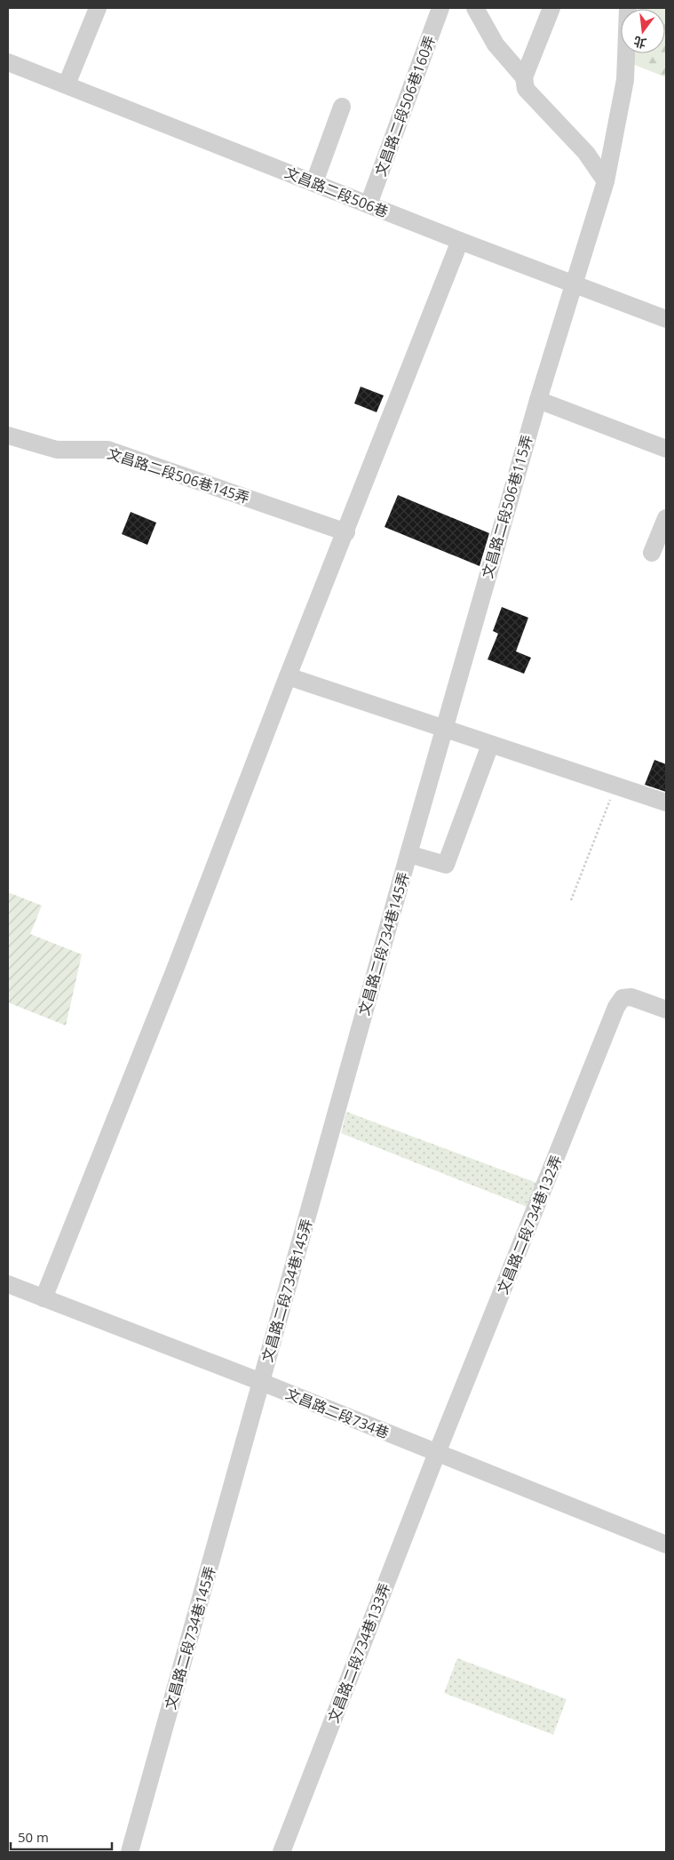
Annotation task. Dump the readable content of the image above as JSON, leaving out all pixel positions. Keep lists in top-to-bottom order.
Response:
{
  "streets": {
    "street": [
      "文昌路二段506巷160弄",
      "文昌路二段506巷",
      "文昌路二段506巷145弄",
      "文昌路二段506巷115弄",
      "文昌路二段734巷145弄",
      "文昌路二段734巷132弄",
      "文昌路二段734巷",
      "文昌路二段734巷133弄"
    ]
  },
  "crossings": [
    ["文昌路二段506巷160弄", "文昌路二段506巷"],
    ["文昌路二段506巷", "文昌路二段506巷115弄"],
    ["文昌路二段506巷115弄", "文昌路二段734巷145弄"],
    ["文昌路二段734巷145弄", "文昌路二段734巷"],
    ["文昌路二段734巷132弄", "文昌路二段734巷"],
    ["文昌路二段734巷132弄", "文昌路二段734巷133弄"],
    ["文昌路二段734巷", "文昌路二段734巷133弄"]
  ],
  "scale_bar": "50 m",
  "north": "bottom"
}
